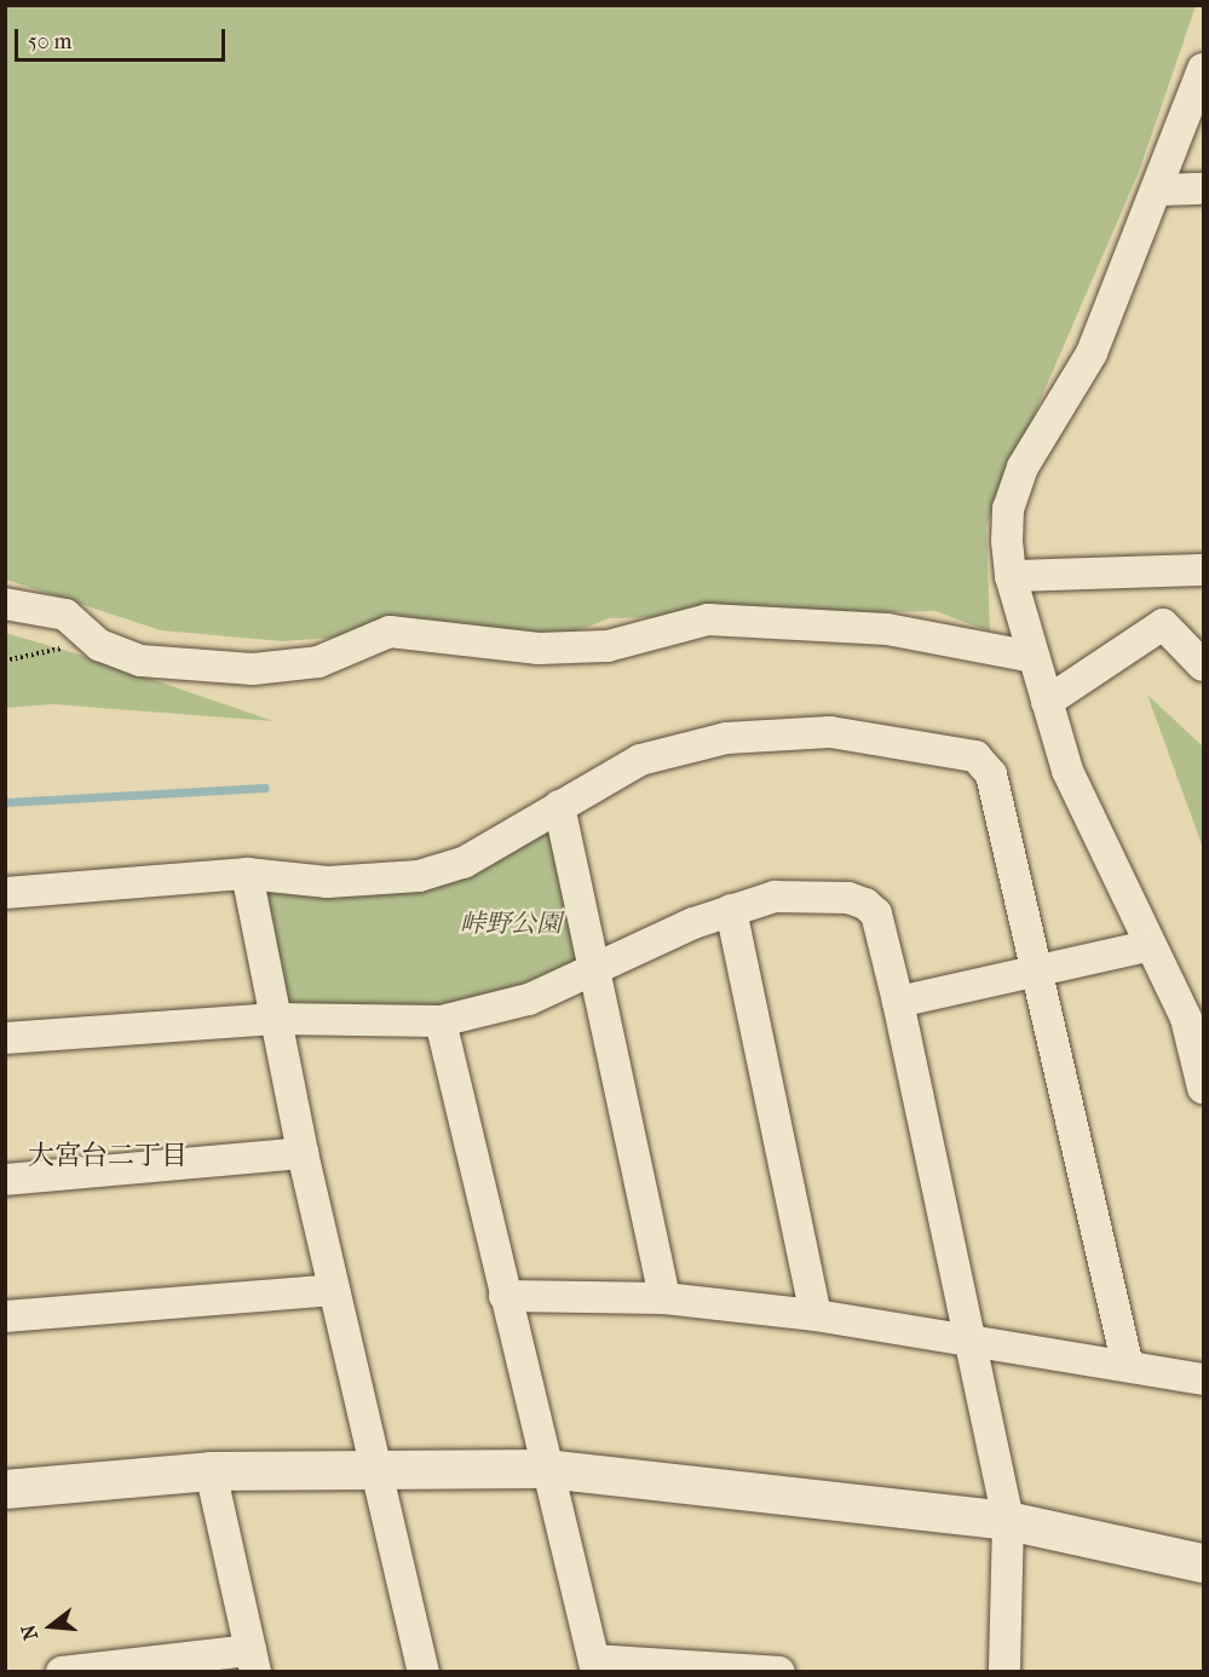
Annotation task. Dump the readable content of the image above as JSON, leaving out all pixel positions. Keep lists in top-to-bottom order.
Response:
{
  "districts": ["大宮台二丁目"],
  "parks": ["峠野公園"],
  "scale_bar": "50 m",
  "north": "left"
}
